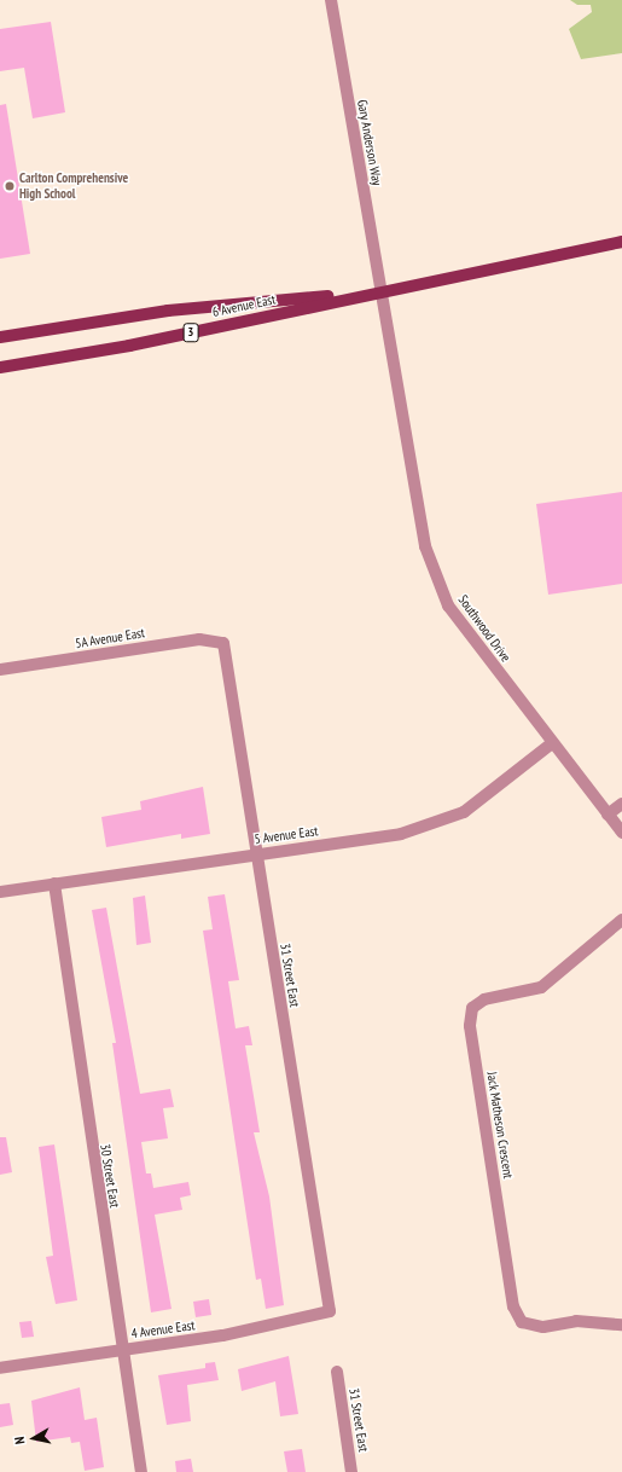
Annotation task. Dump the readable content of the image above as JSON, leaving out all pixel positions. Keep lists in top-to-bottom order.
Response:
{
  "streets": {
    "main road": ["6 Avenue East", "3"],
    "street": [
      "Gary Anderson Way",
      "Southwood Drive",
      "5A Avenue East",
      "5 Avenue East",
      "31 Street East",
      "Jack Matheson Crescent",
      "30 Street East",
      "4 Avenue East"
    ]
  },
  "crossings": [
    ["Gary Anderson Way", "6 Avenue East"],
    ["Gary Anderson Way", "Southwood Drive"],
    ["6 Avenue East", "Southwood Drive"],
    ["Southwood Drive", "5 Avenue East"],
    ["5A Avenue East", "31 Street East"],
    ["5 Avenue East", "31 Street East"],
    ["5 Avenue East", "30 Street East"],
    ["31 Street East", "4 Avenue East"],
    ["30 Street East", "4 Avenue East"]
  ],
  "places": ["Carlton Comprehensive High School"],
  "north": "left"
}
